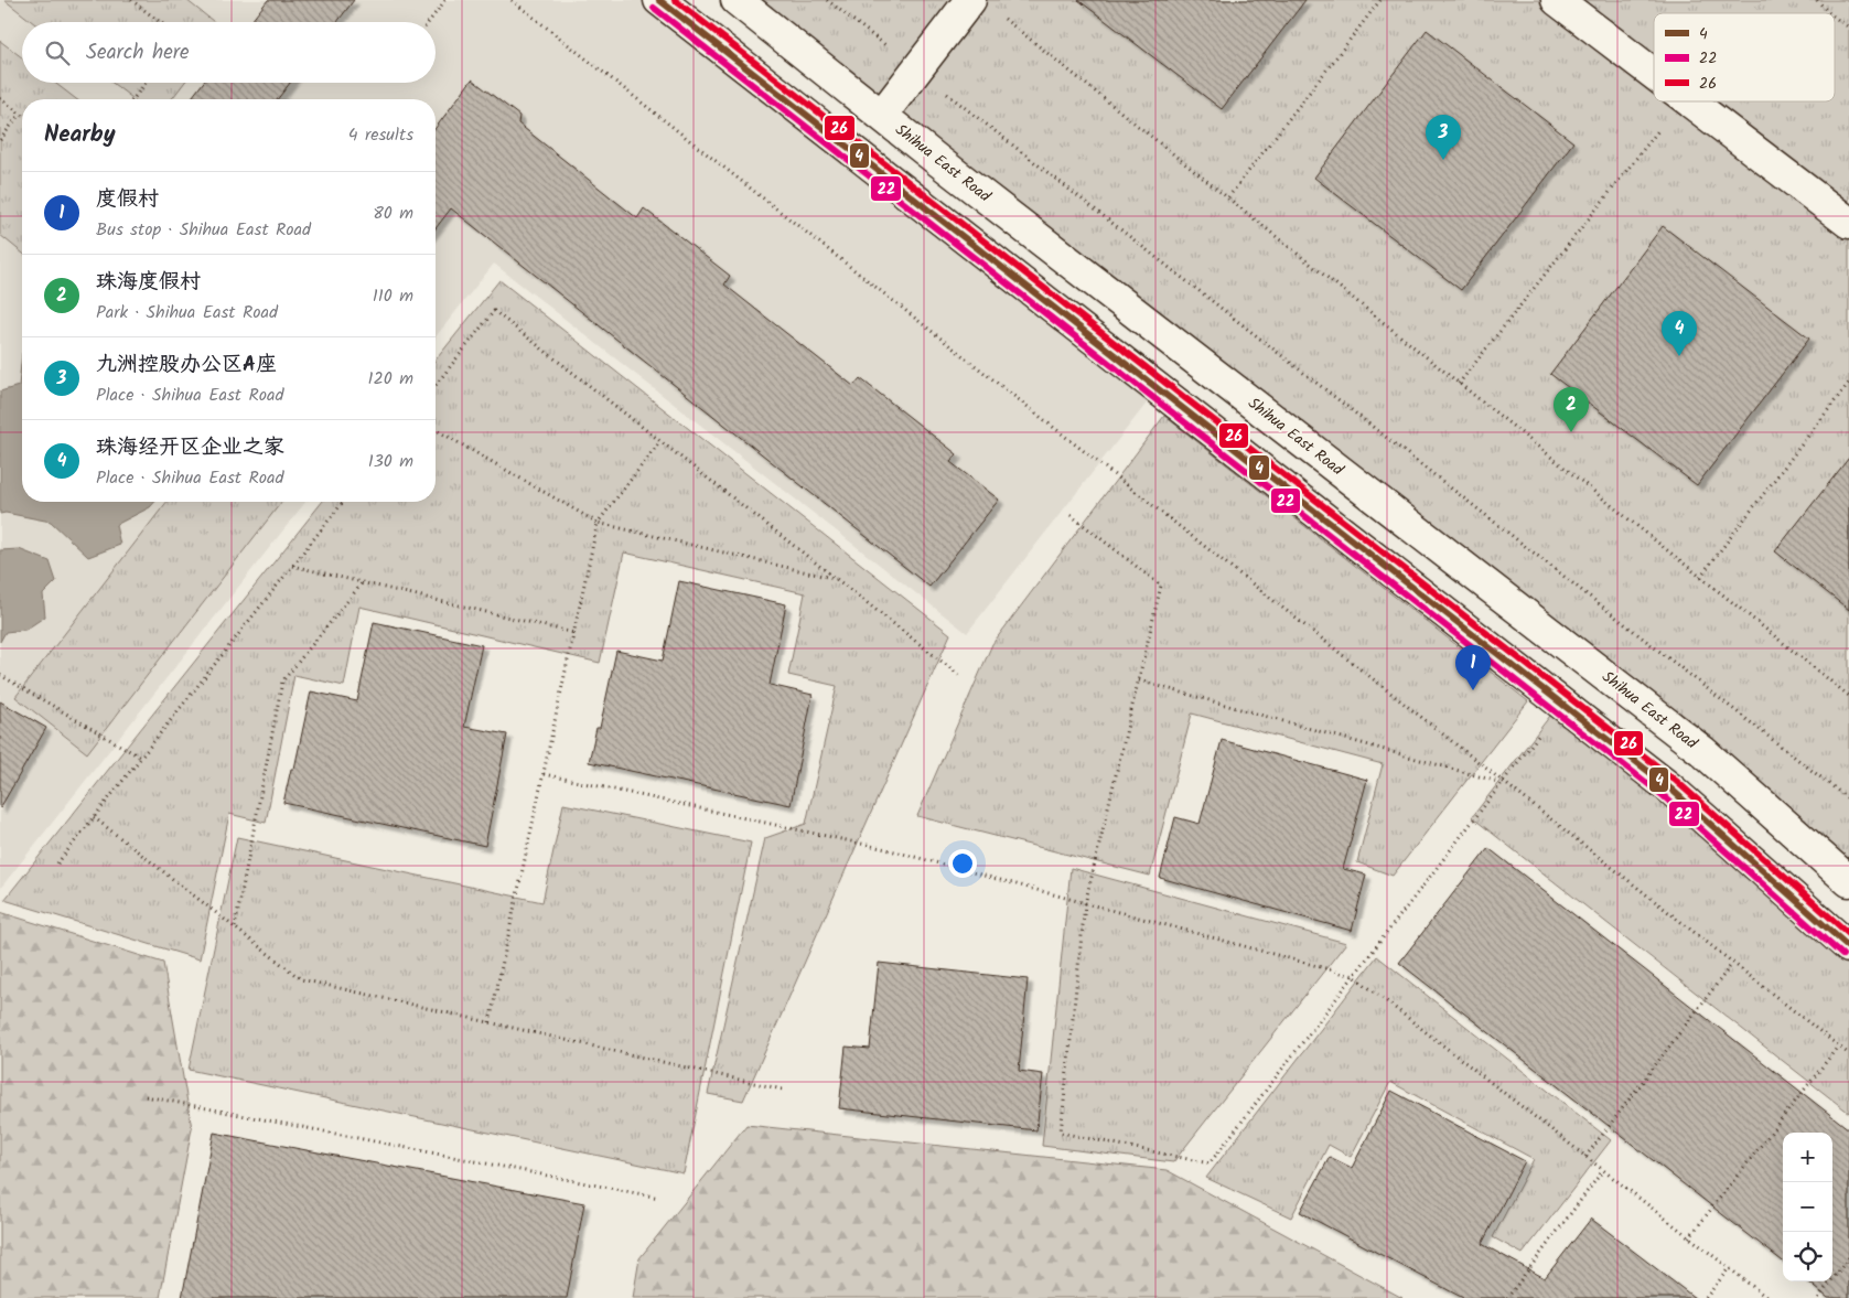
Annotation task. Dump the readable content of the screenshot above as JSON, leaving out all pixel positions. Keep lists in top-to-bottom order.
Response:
{
  "streets": {
    "main road": ["Shihua East Road"]
  },
  "lines": ["transit line 4", "transit line 26", "transit line 22"],
  "legend": ["4", "22", "26"],
  "page": {
    "search": "Search here",
    "heading": ["Nearby", "4 results"],
    "pins": [
      "3",
      "4",
      "2",
      "1"
    ],
    "list": [
      {
        "mark": "1",
        "name": "度假村",
        "note": "Bus stop · Shihua East Road",
        "value": "80 m"
      },
      {
        "mark": "2",
        "name": "珠海度假村",
        "note": "Park · Shihua East Road",
        "value": "110 m"
      },
      {
        "mark": "3",
        "name": "九洲控股办公区A座",
        "note": "Place · Shihua East Road",
        "value": "120 m"
      },
      {
        "mark": "4",
        "name": "珠海经开区企业之家",
        "note": "Place · Shihua East Road",
        "value": "130 m"
      }
    ],
    "map_buttons": ["+", "−"]
  }
}
